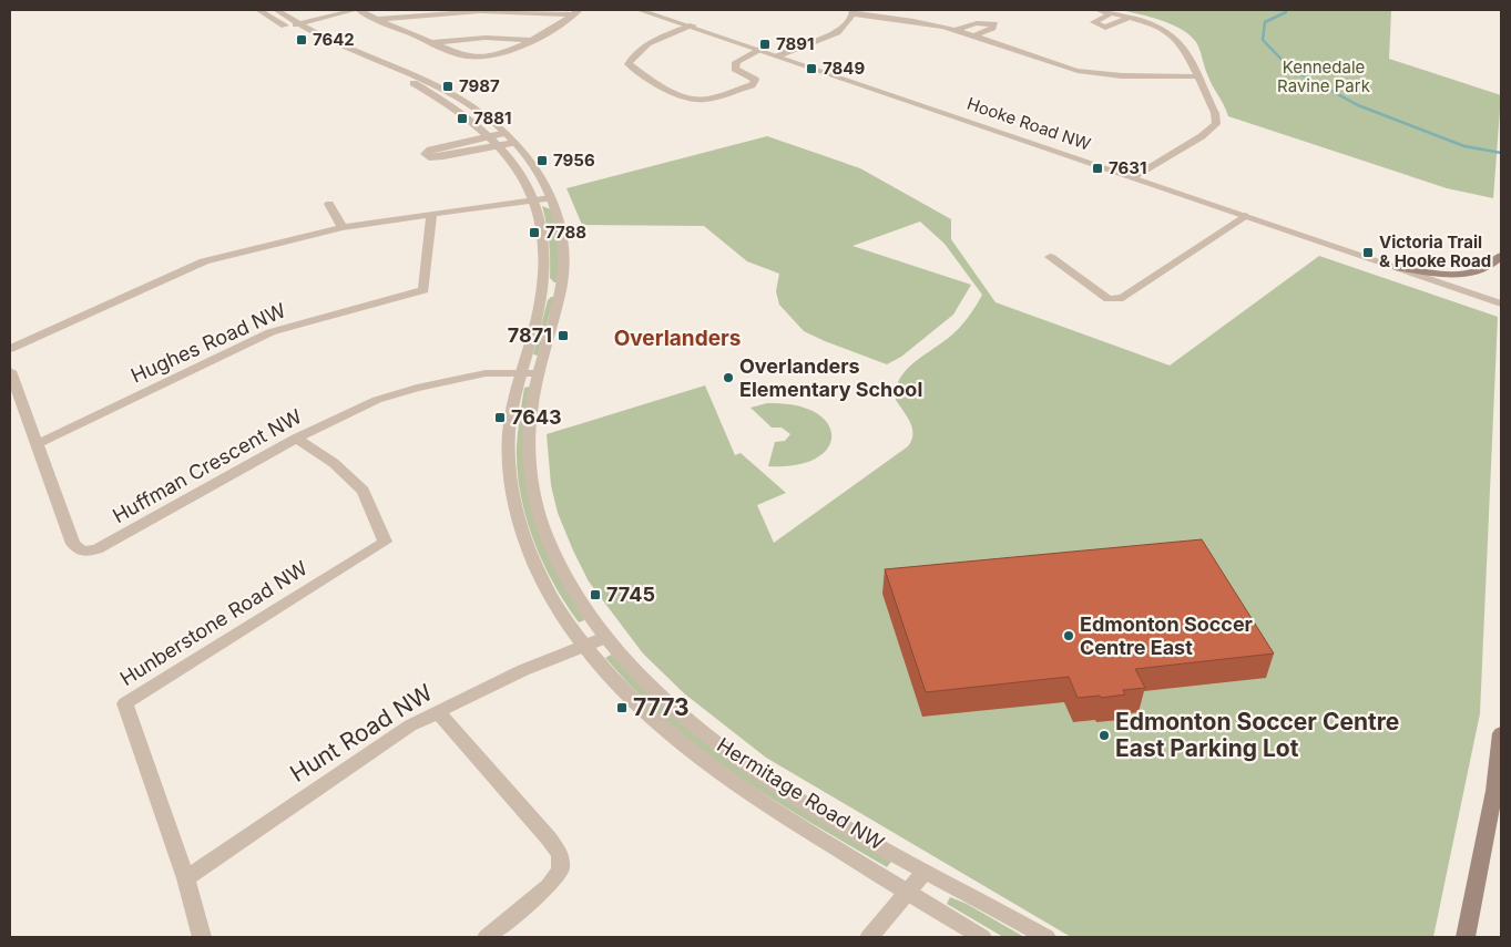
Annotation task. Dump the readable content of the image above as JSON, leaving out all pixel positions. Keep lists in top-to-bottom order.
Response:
{
  "streets": {
    "street": [
      "Hooke Road NW",
      "Hughes Road NW",
      "Huffman Crescent NW",
      "Hunberstone Road NW",
      "Hunt Road NW",
      "Hermitage Road NW"
    ]
  },
  "crossings": [
    ["Hughes Road NW", "Huffman Crescent NW"],
    ["Huffman Crescent NW", "Hunberstone Road NW"],
    ["Huffman Crescent NW", "Hermitage Road NW"],
    ["Hunberstone Road NW", "Hunt Road NW"],
    ["Hunt Road NW", "Hermitage Road NW"]
  ],
  "districts": ["Overlanders"],
  "parks": ["Kennedale Ravine Park"],
  "places": {
    "transit": [
      "7642",
      "7891",
      "7849",
      "7987",
      "7881",
      "7956",
      "7631",
      "7788",
      "Victoria Trail & Hooke Road",
      "7871",
      "7643",
      "7745",
      "7773"
    ],
    "other": ["Overlanders Elementary School", "Edmonton Soccer Centre East", "Edmonton Soccer Centre East Parking Lot"]
  }
}
